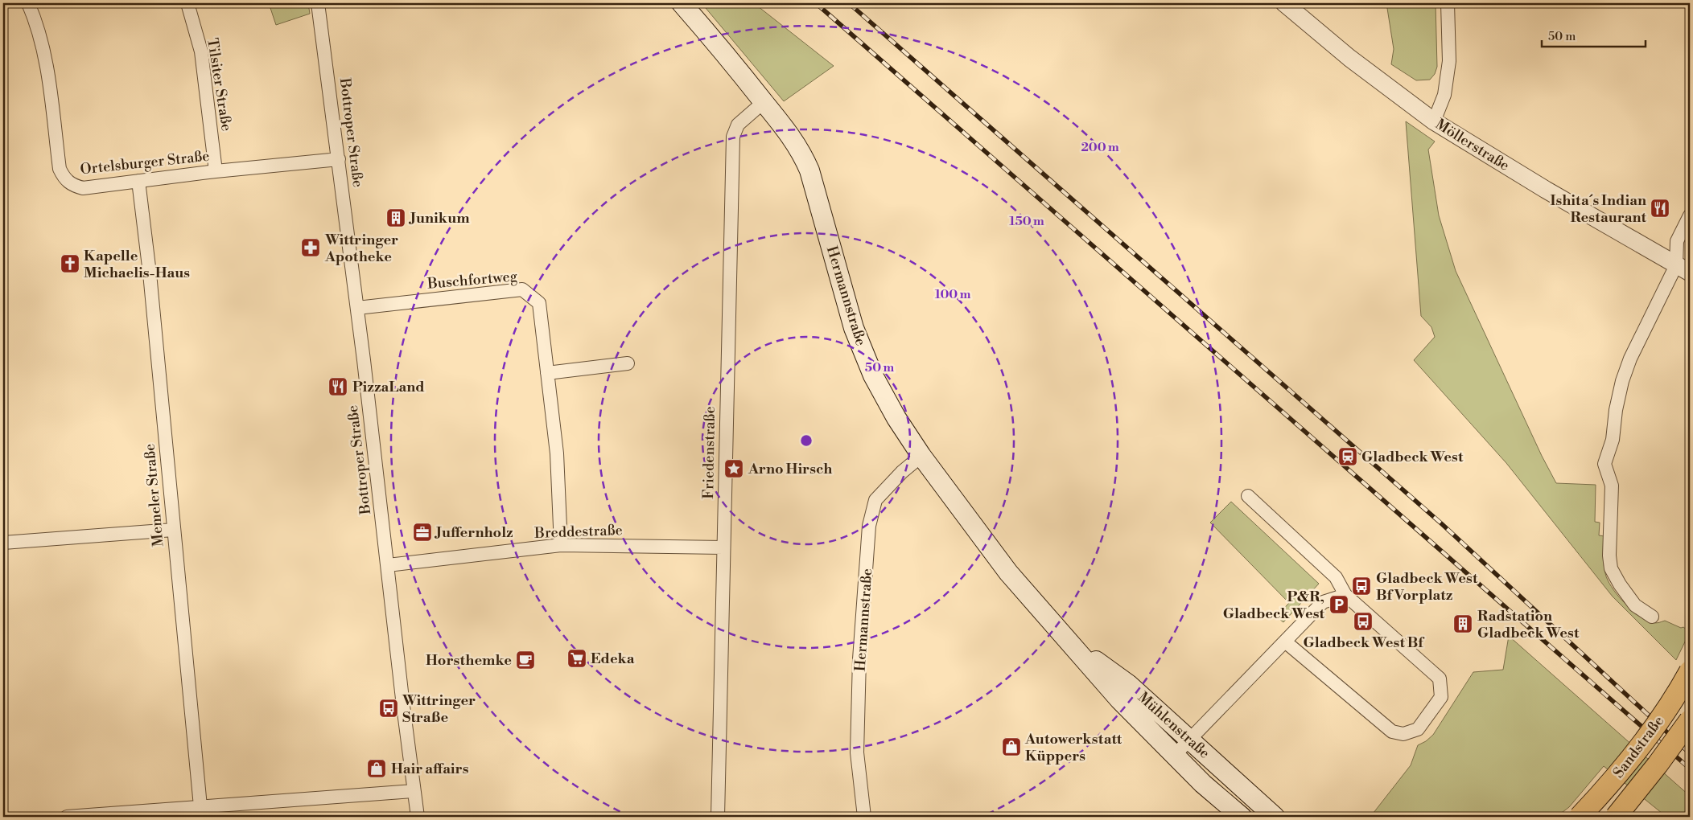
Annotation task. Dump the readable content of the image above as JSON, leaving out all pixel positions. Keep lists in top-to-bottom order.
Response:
{
  "streets": {
    "main road": ["Hermannstraße", "Mühlenstraße", "Sandstraße"],
    "street": [
      "Tilsiter Straße",
      "Bottroper Straße",
      "Möllerstraße",
      "Ortelsburger Straße",
      "Buschfortweg",
      "Friedenstraße",
      "Memeler Straße",
      "Breddestraße"
    ]
  },
  "crossings": [
    ["Tilsiter Straße", "Ortelsburger Straße"],
    ["Bottroper Straße", "Ortelsburger Straße"],
    ["Bottroper Straße", "Buschfortweg"],
    ["Bottroper Straße", "Breddestraße"],
    ["Ortelsburger Straße", "Memeler Straße"],
    ["Buschfortweg", "Breddestraße"],
    ["Hermannstraße", "Friedenstraße"],
    ["Hermannstraße", "Mühlenstraße"],
    ["Friedenstraße", "Breddestraße"]
  ],
  "places": {
    "restaurant": ["Ishita´s Indian Restaurant", "PizzaLand"],
    "building": ["Junikum", "Radstation Gladbeck West"],
    "pharmacy": ["Wittringer Apotheke"],
    "church": ["Kapelle Michaelis-Haus"],
    "station": ["Gladbeck West"],
    "place": ["Arno Hirsch"],
    "office": ["Juffernholz"],
    "bus stop": ["Gladbeck West Bf Vorplatz", "Gladbeck West Bf", "Wittringer Straße"],
    "parking": ["P&R, Gladbeck West"],
    "supermarket": ["Edeka"],
    "cafe": ["Horsthemke"],
    "shop": ["Autowerkstatt Küppers", "Hair affairs"]
  },
  "scale_bar": "50 m",
  "rings": [
    "200 m",
    "150 m",
    "100 m",
    "50 m"
  ]
}
